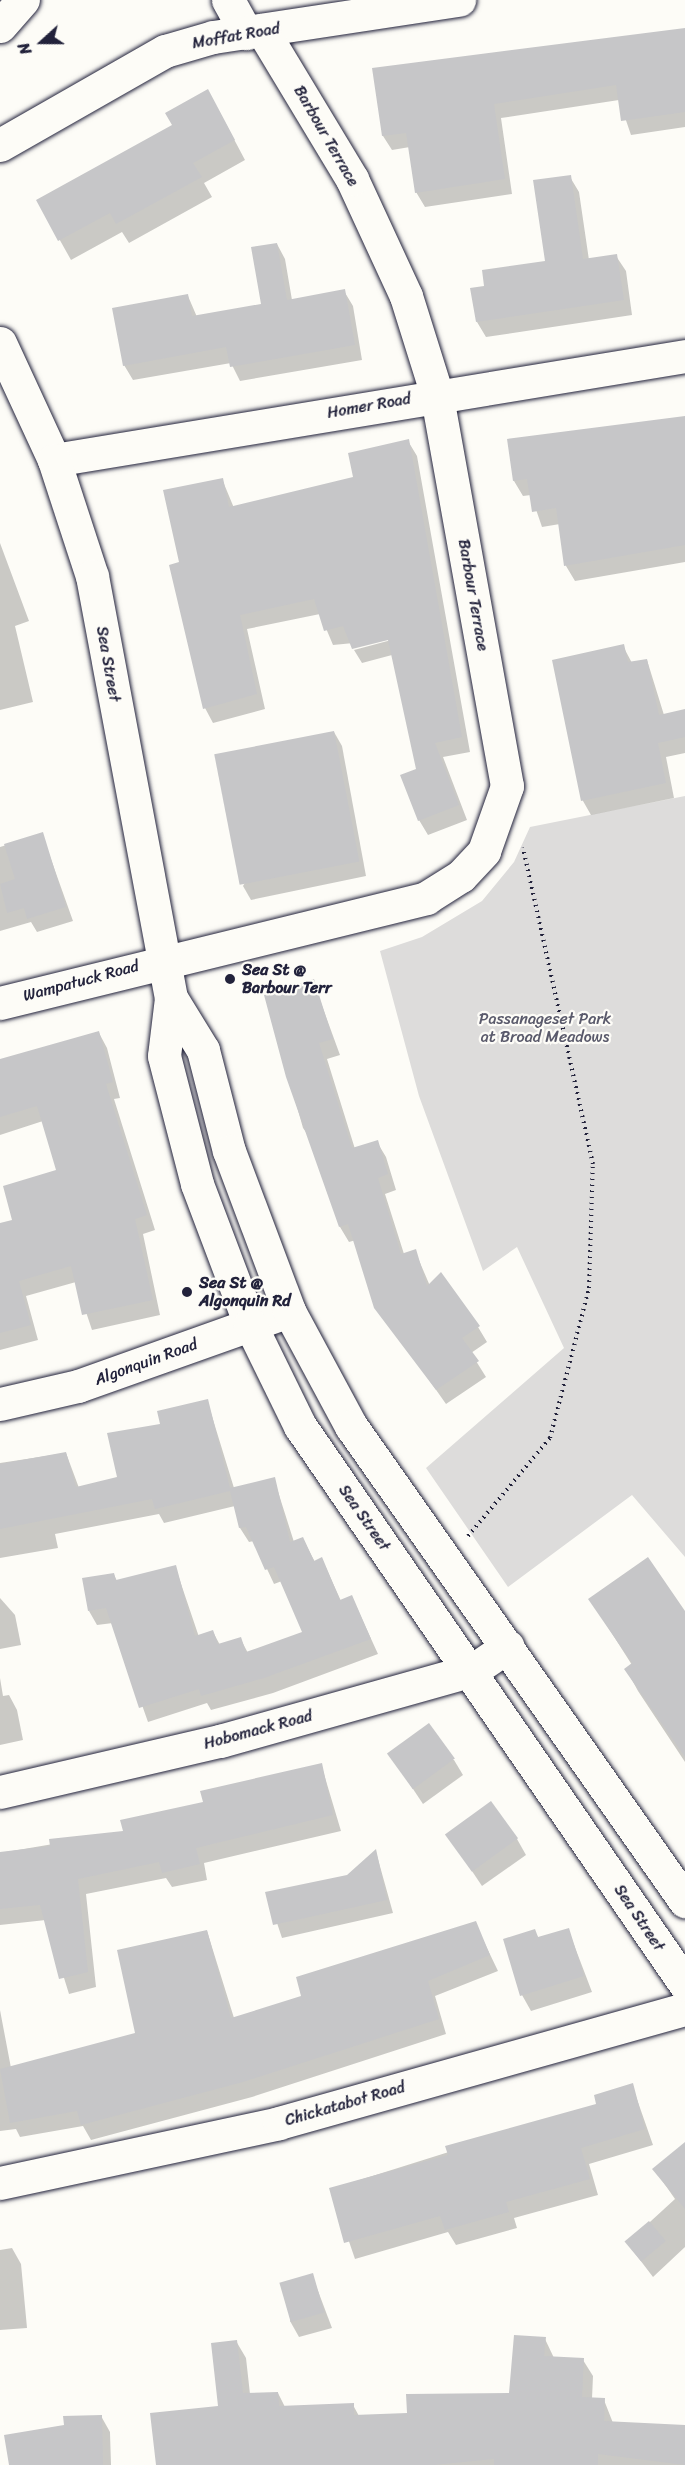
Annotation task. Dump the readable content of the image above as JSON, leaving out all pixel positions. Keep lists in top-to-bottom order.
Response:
{
  "streets": {
    "street": [
      "Moffat Road",
      "Barbour Terrace",
      "Homer Road",
      "Sea Street",
      "Wampatuck Road",
      "Algonquin Road",
      "Hobomack Road",
      "Chickatabot Road"
    ]
  },
  "crossings": [
    ["Moffat Road", "Barbour Terrace"],
    ["Barbour Terrace", "Homer Road"],
    ["Barbour Terrace", "Sea Street"],
    ["Barbour Terrace", "Wampatuck Road"],
    ["Homer Road", "Sea Street"],
    ["Sea Street", "Wampatuck Road"],
    ["Sea Street", "Algonquin Road"],
    ["Sea Street", "Hobomack Road"]
  ],
  "parks": ["Passanageset Park at Broad Meadows"],
  "places": ["Sea St @ Barbour Terr", "Sea St @ Algonquin Rd"],
  "north": "left"
}
